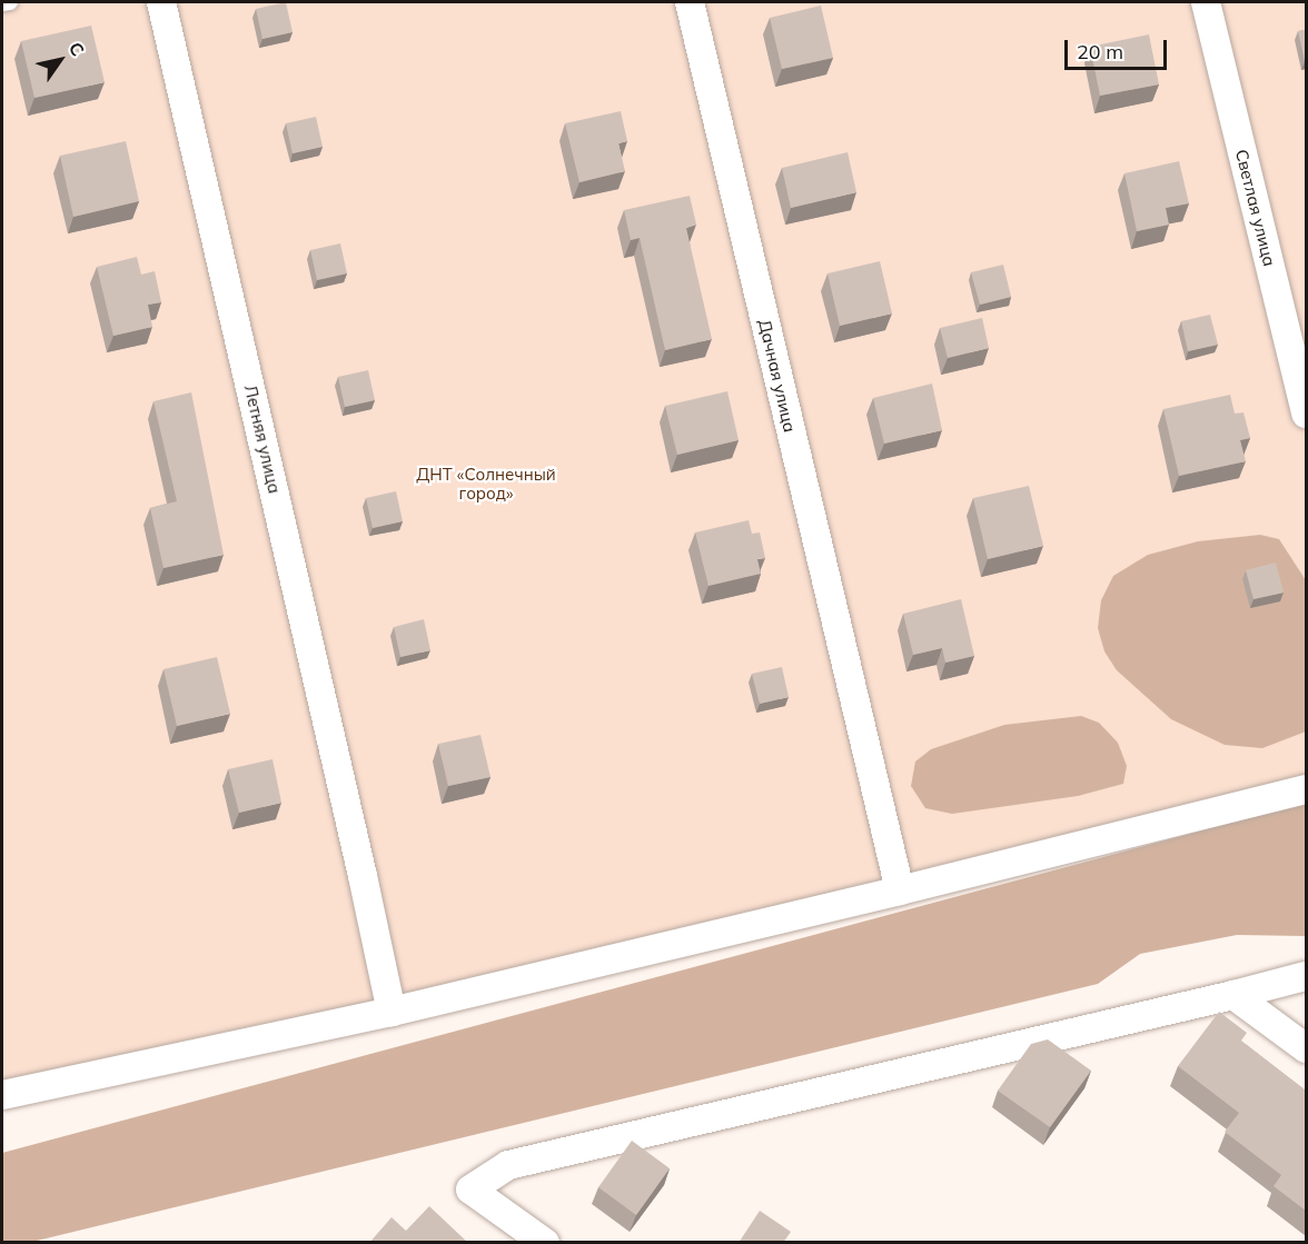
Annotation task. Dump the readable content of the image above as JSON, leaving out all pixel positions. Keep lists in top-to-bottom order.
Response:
{
  "streets": {
    "street": ["Светлая улица", "Дачная улица", "Летняя улица"]
  },
  "parks": ["ДНТ «Солнечный город»"],
  "scale_bar": "20 m",
  "north": "top right"
}
